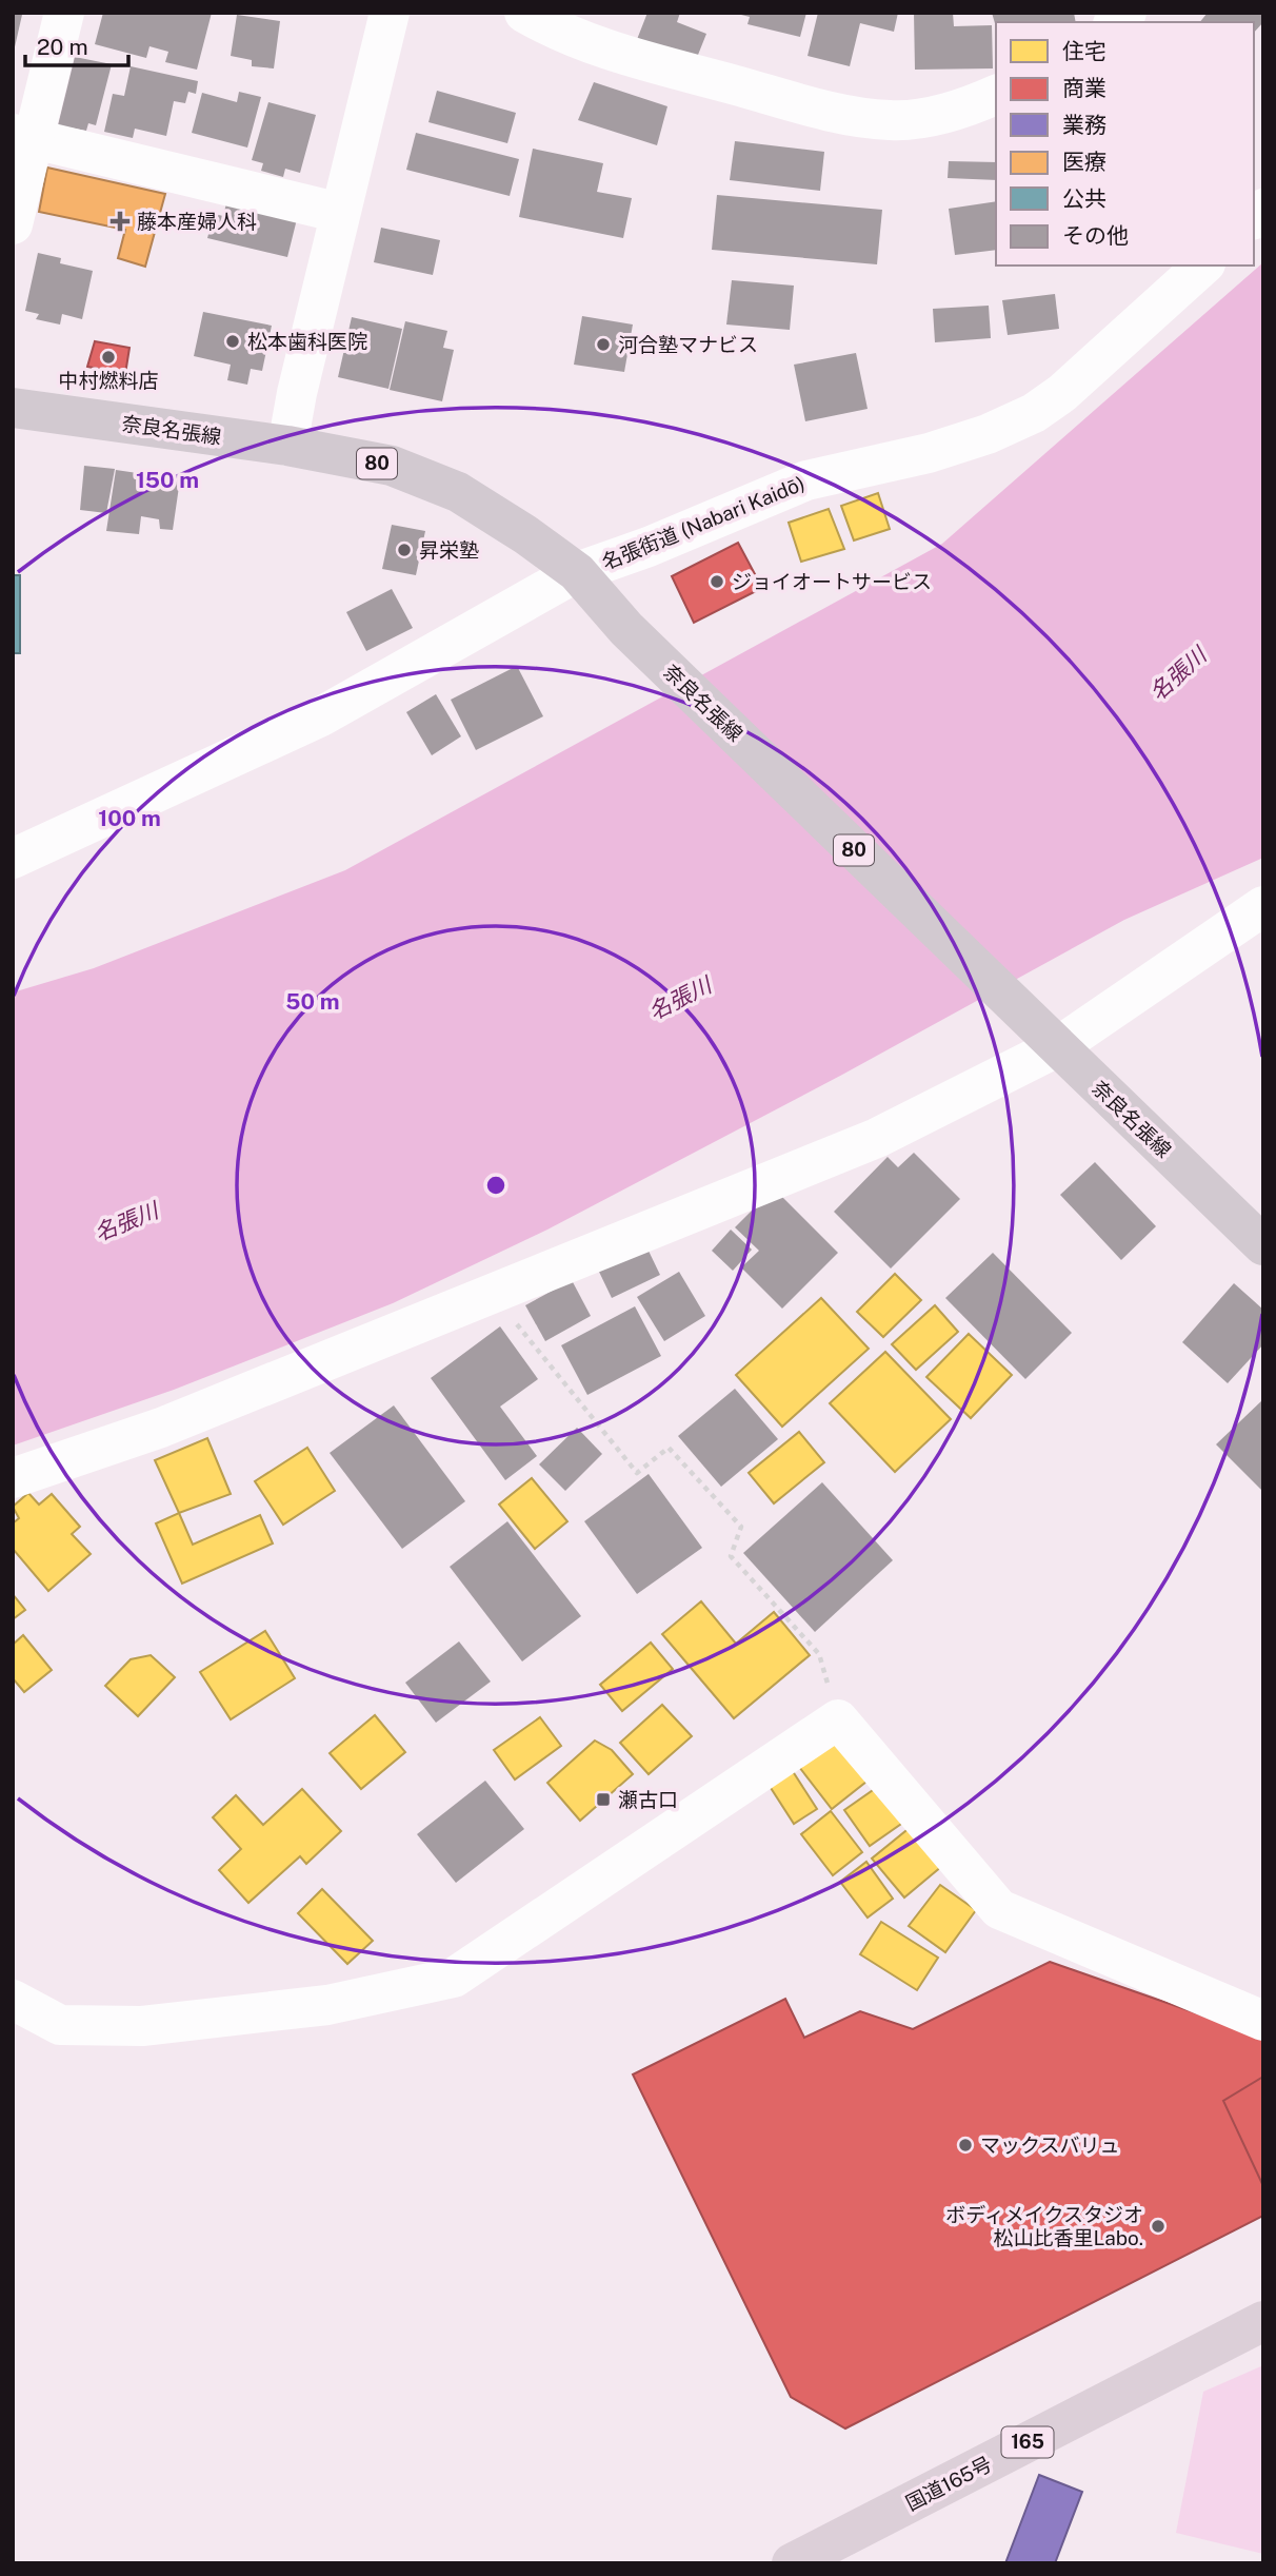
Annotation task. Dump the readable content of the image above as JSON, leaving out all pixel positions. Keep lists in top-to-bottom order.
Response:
{
  "streets": {
    "highway": ["165", "国道165号"],
    "main road": ["奈良名張線", "80"],
    "street": ["名張街道 (Nabari Kaidō)"]
  },
  "crossings": [
    ["奈良名張線", "名張街道 (Nabari Kaidō)"]
  ],
  "water": ["名張川"],
  "places": {
    "health": ["藤本産婦人科"],
    "other": [
      "松本歯科医院",
      "河合塾マナビス",
      "中村燃料店",
      "昇栄塾",
      "ジョイオートサービス",
      "マックスバリュ",
      "ボディメイクスタジオ 松山比香里Labo."
    ],
    "transit": ["瀬古口"]
  },
  "legend": [
    "住宅",
    "商業",
    "業務",
    "医療",
    "公共",
    "その他"
  ],
  "scale_bar": "20 m",
  "rings": ["150 m", "100 m", "50 m"]
}
